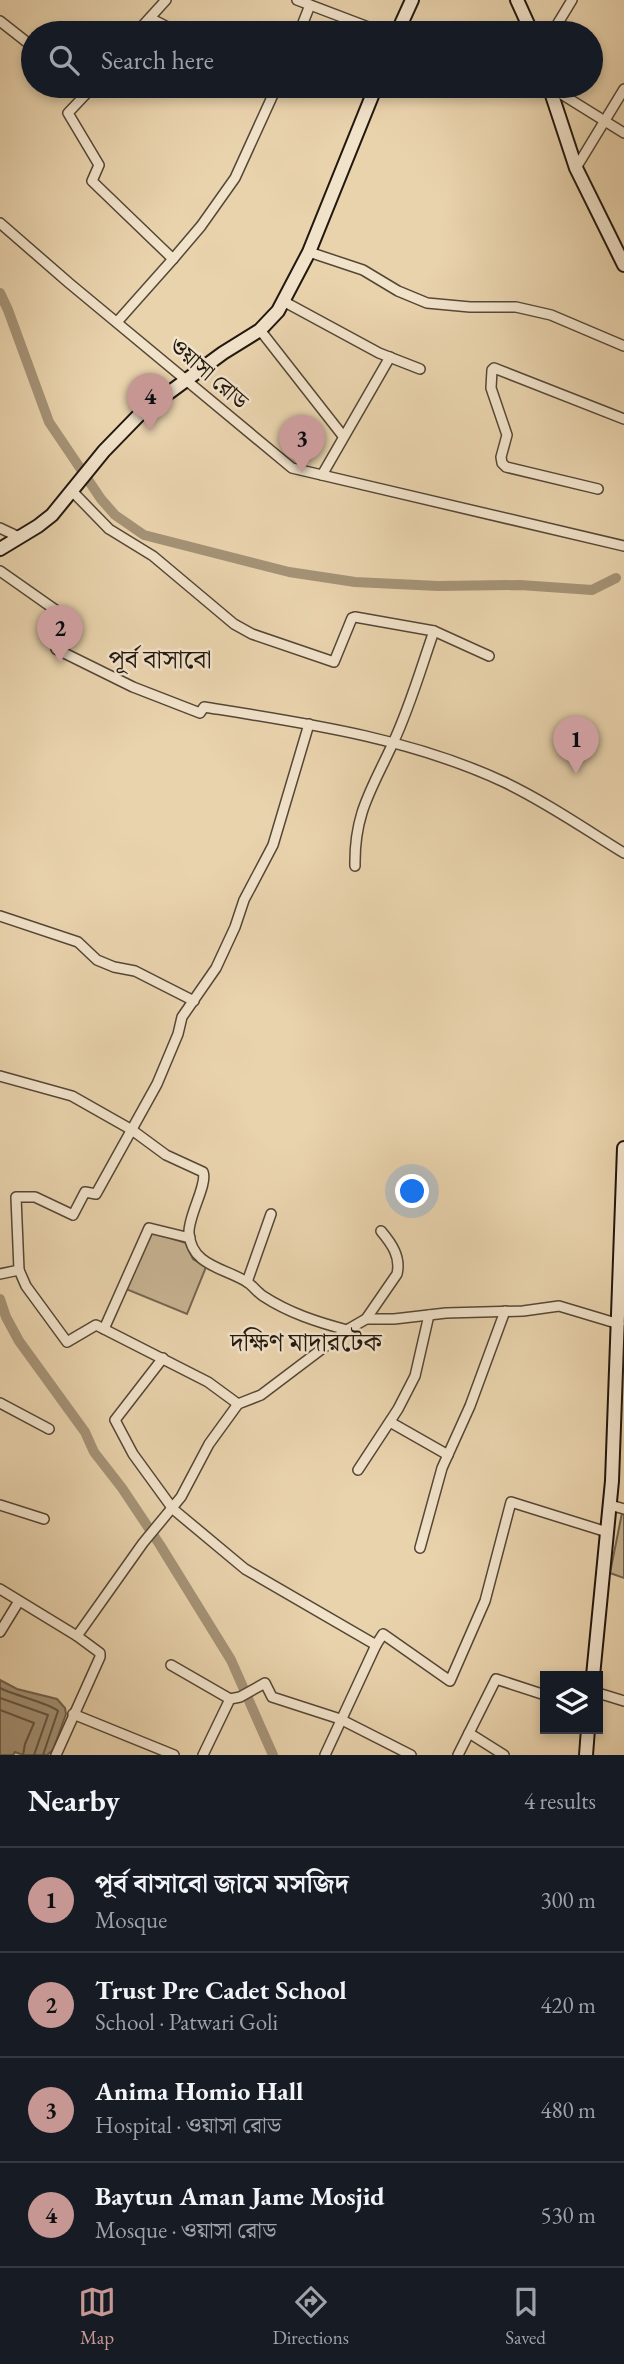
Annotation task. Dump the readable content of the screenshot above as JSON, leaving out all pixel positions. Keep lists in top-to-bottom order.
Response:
{
  "streets": {
    "street": ["ওয়াসা রোড"]
  },
  "districts": ["পূর্ব বাসাবো", "দক্ষিণ মাদারটেক"],
  "page": {
    "search": "Search here",
    "pins": [
      "4",
      "3",
      "2",
      "1"
    ],
    "heading": ["Nearby", "4 results"],
    "list": [
      {
        "mark": "1",
        "name": "পূর্ব বাসাবো জামে মসজিদ",
        "note": "Mosque",
        "value": "300 m"
      },
      {
        "mark": "2",
        "name": "Trust Pre Cadet School",
        "note": "School · Patwari Goli",
        "value": "420 m"
      },
      {
        "mark": "3",
        "name": "Anima Homio Hall",
        "note": "Hospital · ওয়াসা রোড",
        "value": "480 m"
      },
      {
        "mark": "4",
        "name": "Baytun Aman Jame Mosjid",
        "note": "Mosque · ওয়াসা রোড",
        "value": "530 m"
      }
    ],
    "nav": ["Map", "Directions", "Saved"]
  }
}
